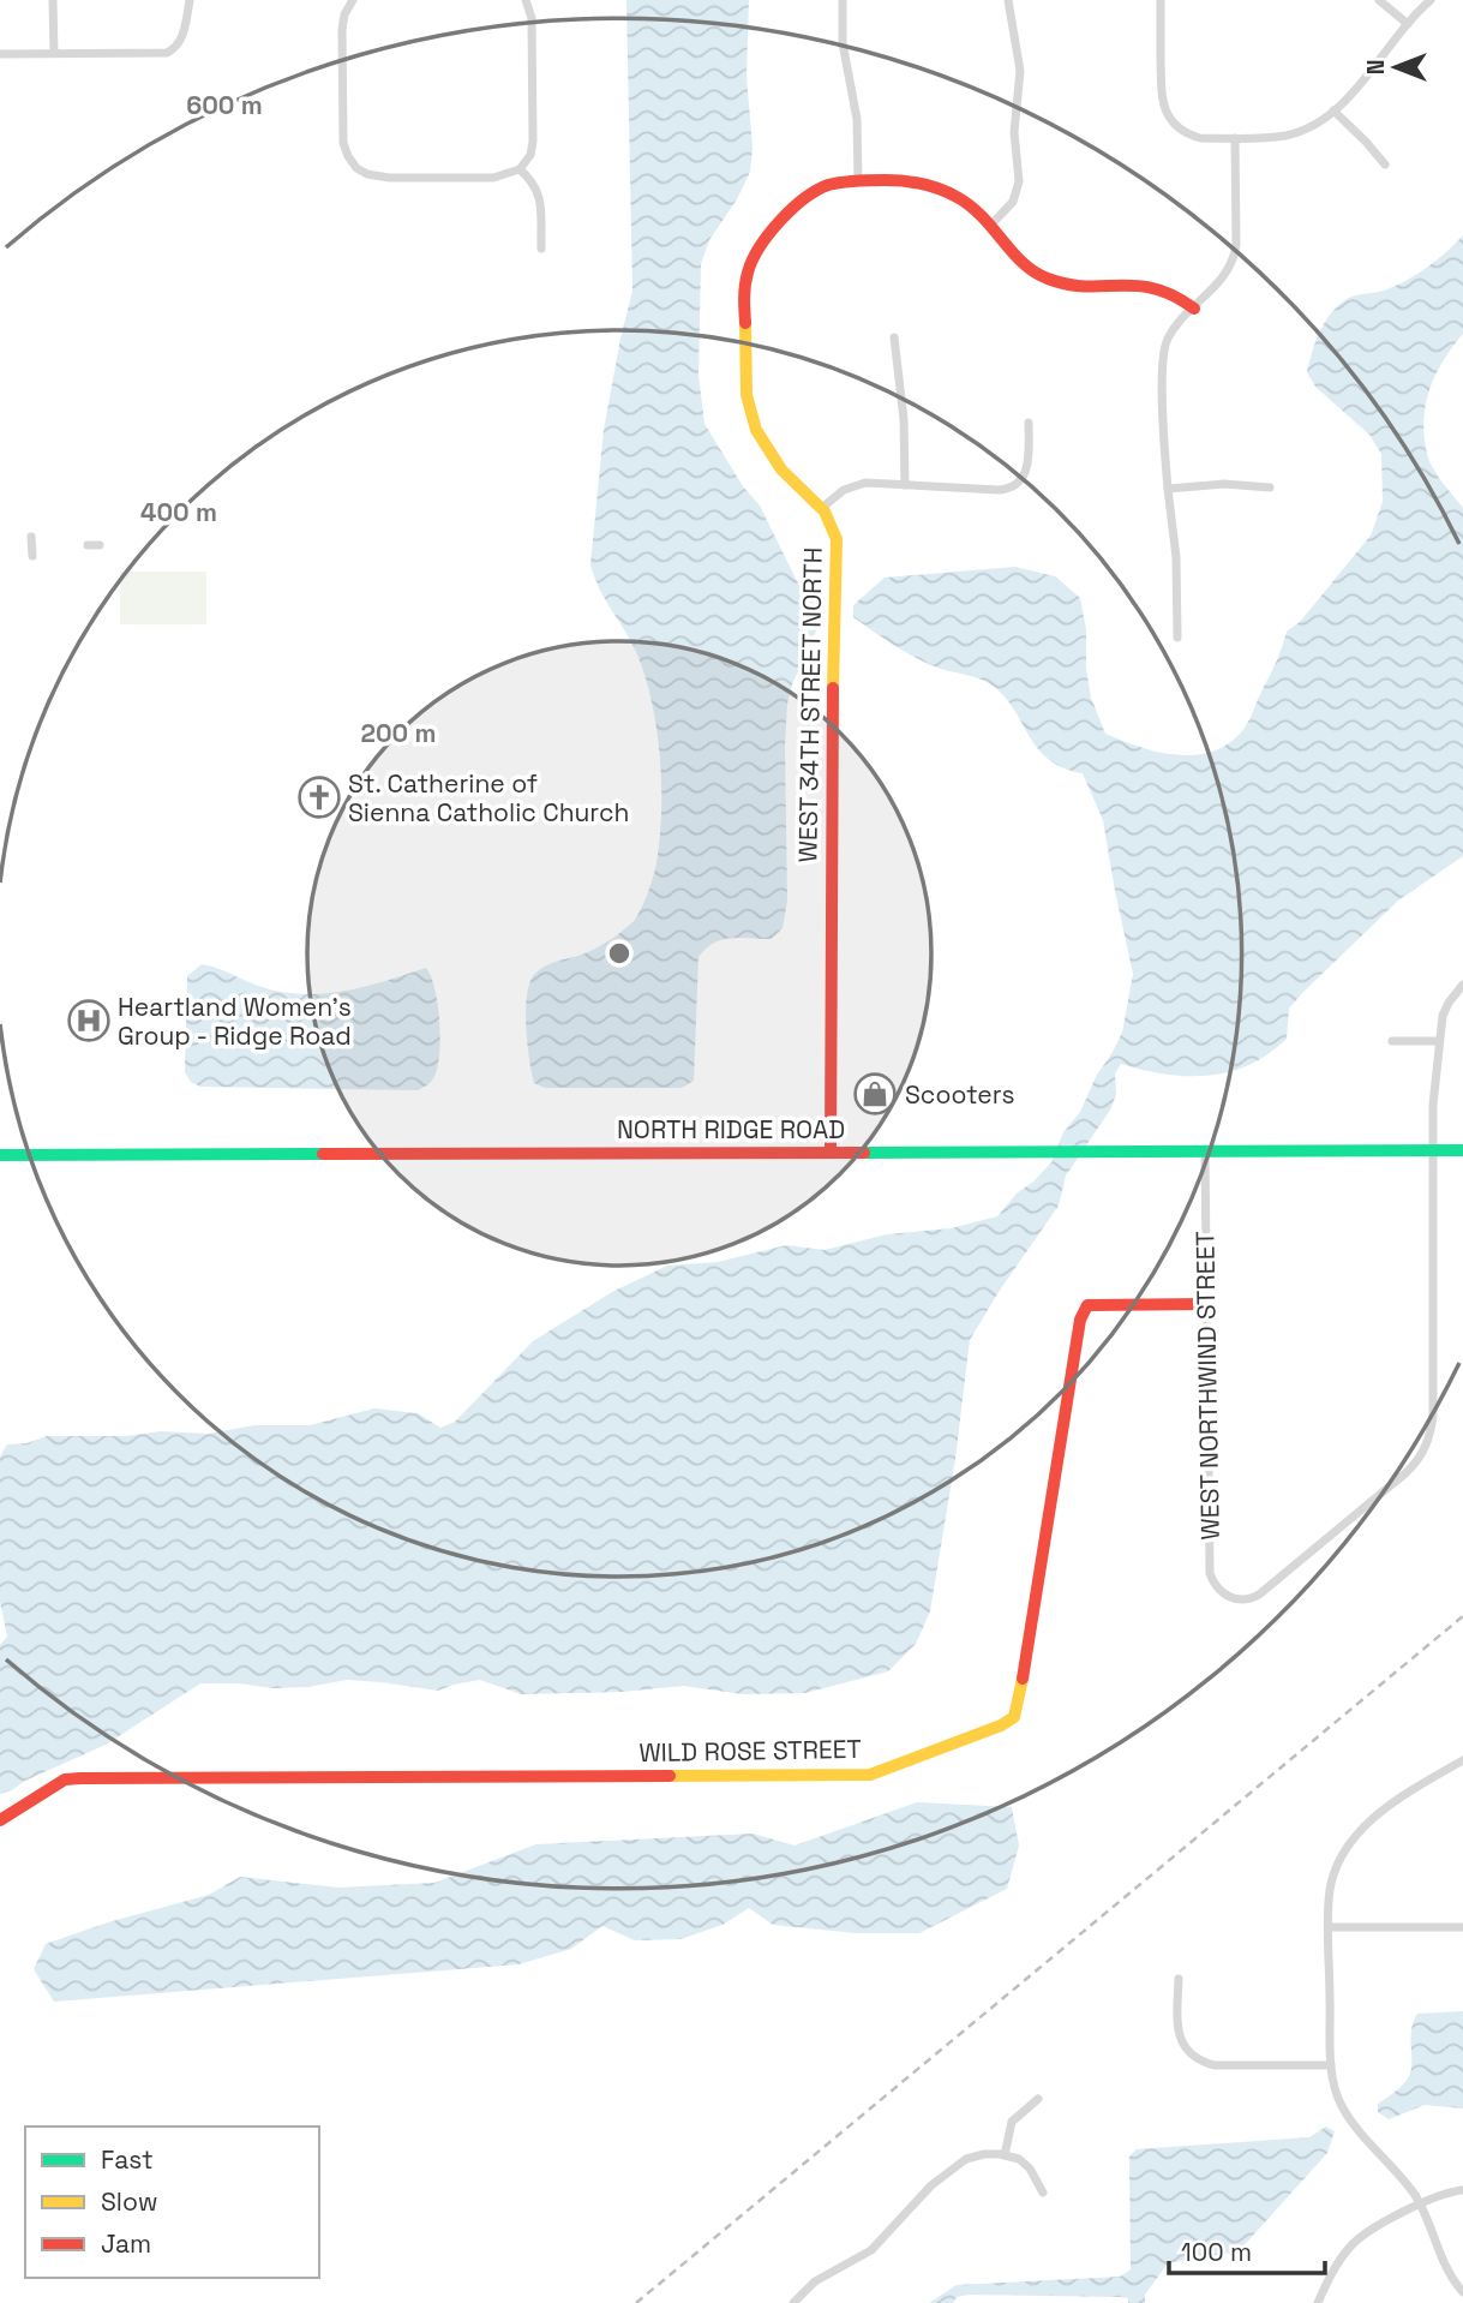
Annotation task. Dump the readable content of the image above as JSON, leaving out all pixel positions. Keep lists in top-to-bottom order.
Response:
{
  "streets": {
    "street": [
      "WEST 34TH STREET NORTH",
      "NORTH RIDGE ROAD",
      "WEST NORTHWIND STREET",
      "WILD ROSE STREET"
    ]
  },
  "crossings": [
    ["WEST 34TH STREET NORTH", "NORTH RIDGE ROAD"],
    ["NORTH RIDGE ROAD", "WEST NORTHWIND STREET"],
    ["WEST NORTHWIND STREET", "WILD ROSE STREET"]
  ],
  "places": {
    "church": ["St. Catherine of Sienna Catholic Church"],
    "hospital": ["Heartland Women's Group - Ridge Road"],
    "shop": ["Scooters"]
  },
  "legend": ["Fast", "Slow", "Jam"],
  "scale_bar": "100 m",
  "north": "left",
  "rings": ["600 m", "400 m", "200 m"]
}
